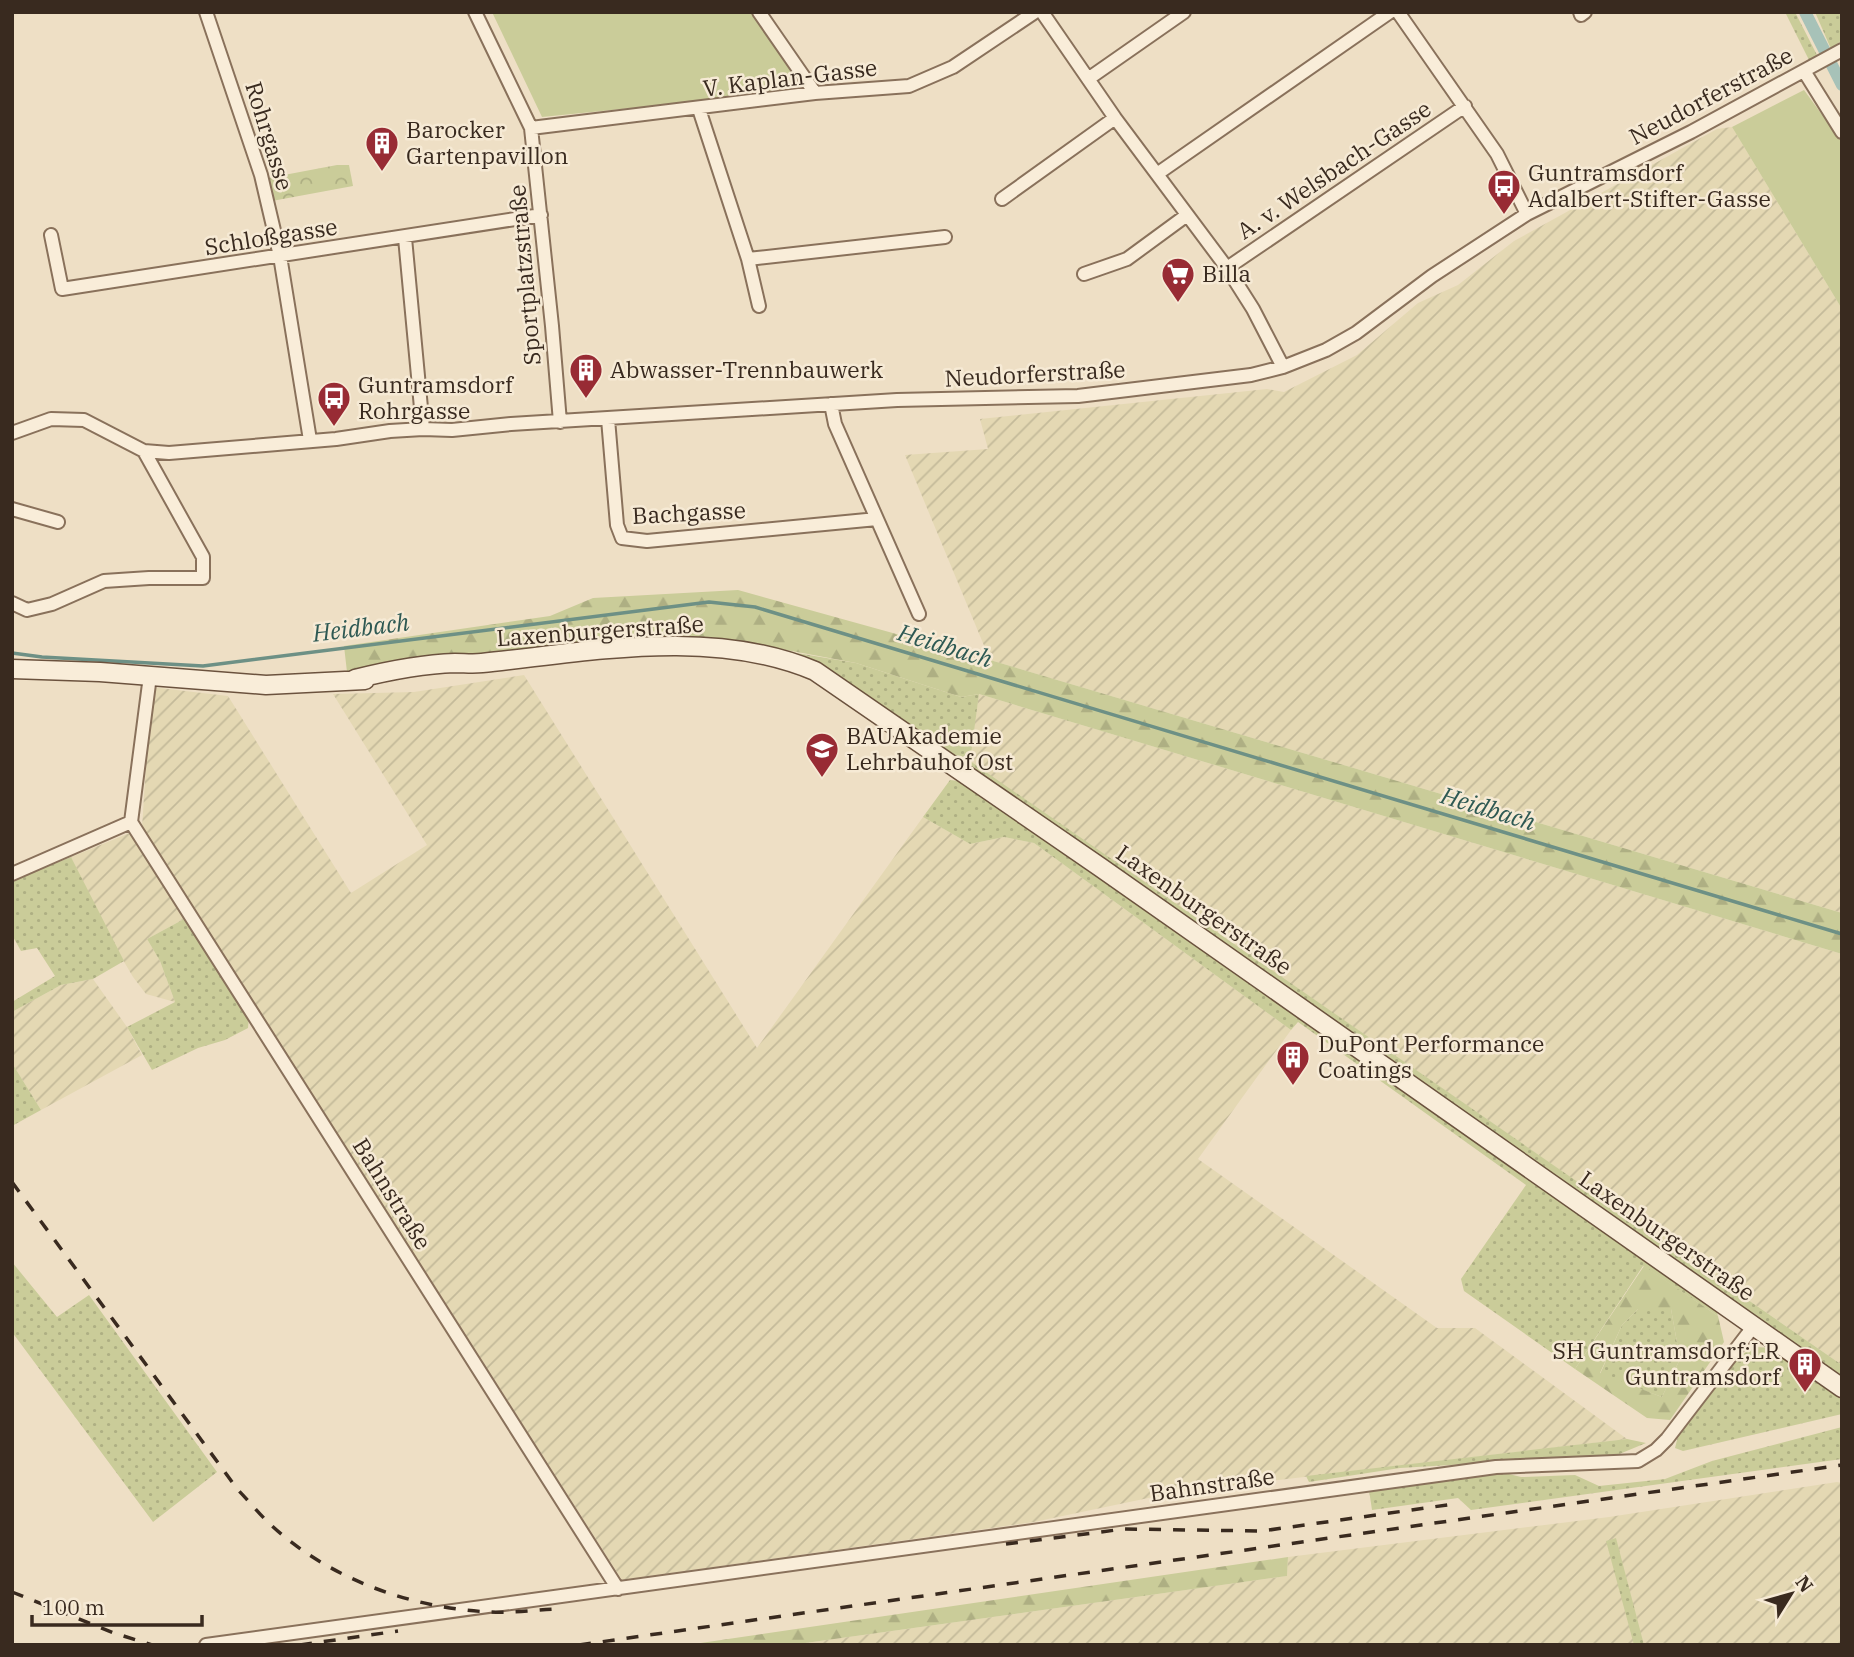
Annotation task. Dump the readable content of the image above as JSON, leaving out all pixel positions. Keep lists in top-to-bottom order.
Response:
{
  "streets": {
    "street": [
      "V. Kaplan-Gasse",
      "Neudorferstraße",
      "Rohrgasse",
      "A. v. Welsbach-Gasse",
      "Schloßgasse",
      "Sportplatzstraße",
      "Bachgasse",
      "Laxenburgerstraße",
      "Bahnstraße"
    ]
  },
  "crossings": [
    ["V. Kaplan-Gasse", "Sportplatzstraße"],
    ["Neudorferstraße", "Rohrgasse"],
    ["Neudorferstraße", "Sportplatzstraße"],
    ["Neudorferstraße", "Bachgasse"],
    ["Rohrgasse", "Schloßgasse"],
    ["Schloßgasse", "Sportplatzstraße"],
    ["Laxenburgerstraße", "Bahnstraße"]
  ],
  "water": ["Heidbach"],
  "places": {
    "building": [
      "Barocker Gartenpavillon",
      "Abwasser-Trennbauwerk",
      "DuPont Performance Coatings",
      "SH Guntramsdorf;LR Guntramsdorf"
    ],
    "bus stop": ["Guntramsdorf Adalbert-Stifter-Gasse", "Guntramsdorf Rohrgasse"],
    "supermarket": ["Billa"],
    "school or university": ["BAUAkademie Lehrbauhof Ost"]
  },
  "scale_bar": "100 m",
  "north": "top right"
}
